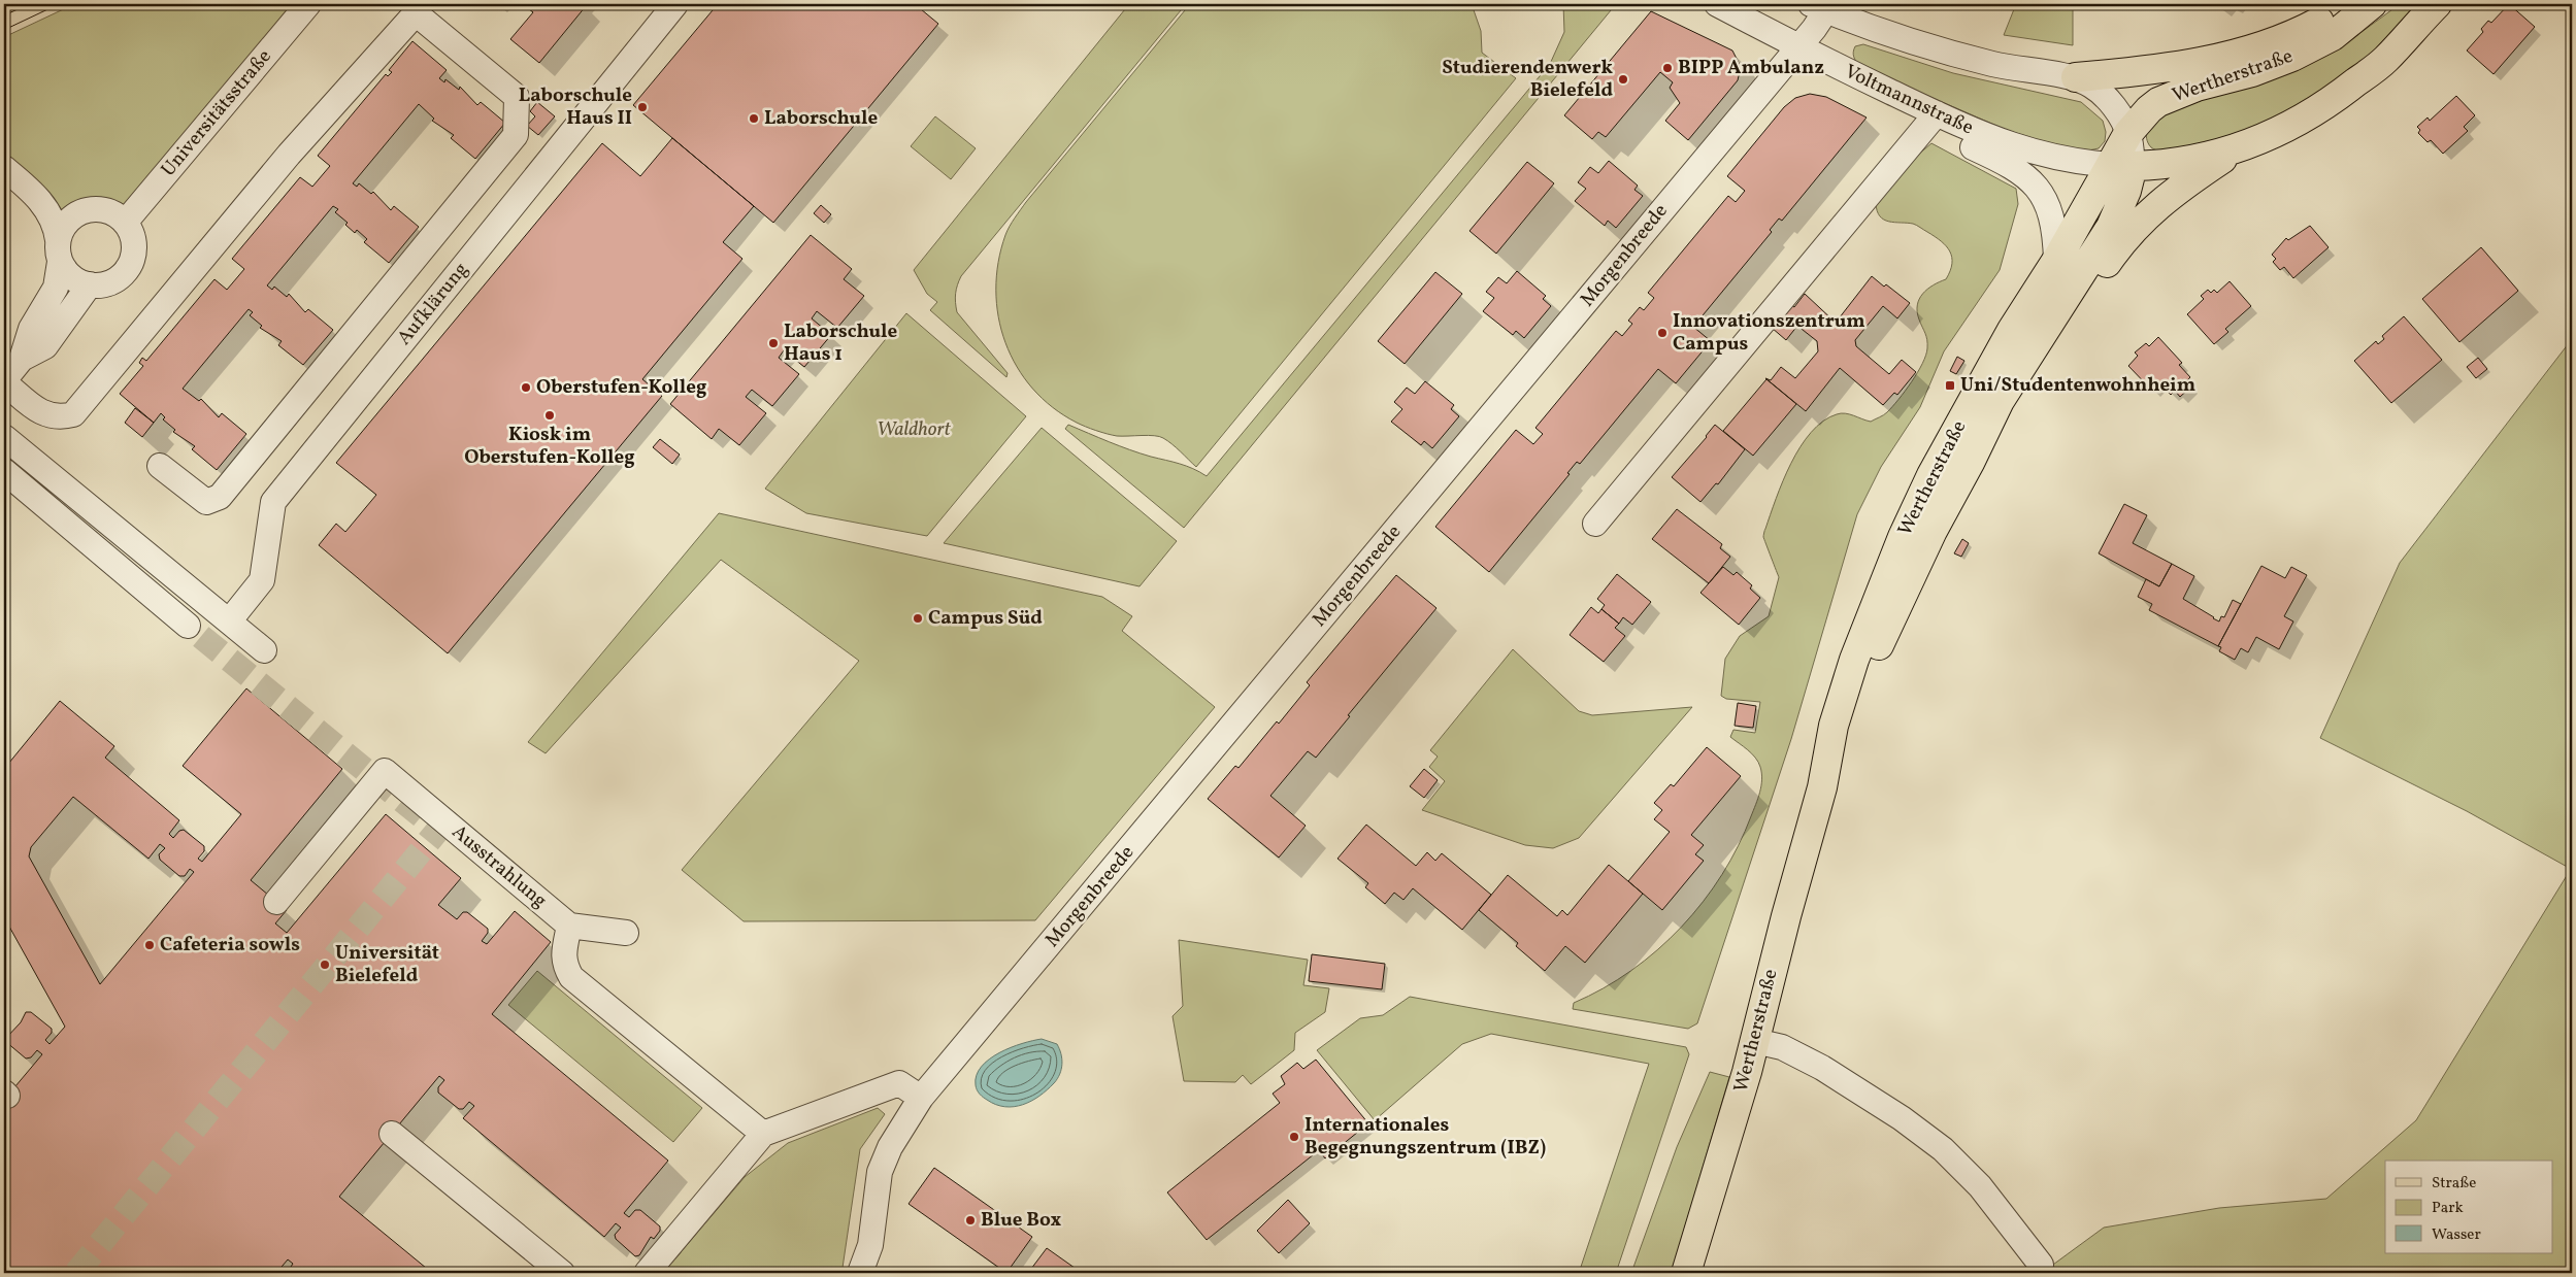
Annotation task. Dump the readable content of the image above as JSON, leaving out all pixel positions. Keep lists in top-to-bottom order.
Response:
{
  "streets": {
    "main road": ["Wertherstraße"],
    "street": [
      "Voltmannstraße",
      "Universitätsstraße",
      "Morgenbreede",
      "Aufklärung",
      "Ausstrahlung"
    ]
  },
  "crossings": [
    ["Wertherstraße", "Voltmannstraße"],
    ["Voltmannstraße", "Morgenbreede"]
  ],
  "parks": ["Waldhort"],
  "places": {
    "other": [
      "BIPP Ambulanz",
      "Studierendenwerk Bielefeld",
      "Laborschule Haus II",
      "Laborschule",
      "Innovationszentrum Campus",
      "Laborschule Haus 1",
      "Oberstufen-Kolleg",
      "Kiosk im Oberstufen-Kolleg",
      "Campus Süd",
      "Cafeteria sowls",
      "Universität Bielefeld",
      "Internationales Begegnungszentrum (IBZ)",
      "Blue Box"
    ],
    "transit": ["Uni/Studentenwohnheim"]
  },
  "legend": ["Straße", "Park", "Wasser"]
}
